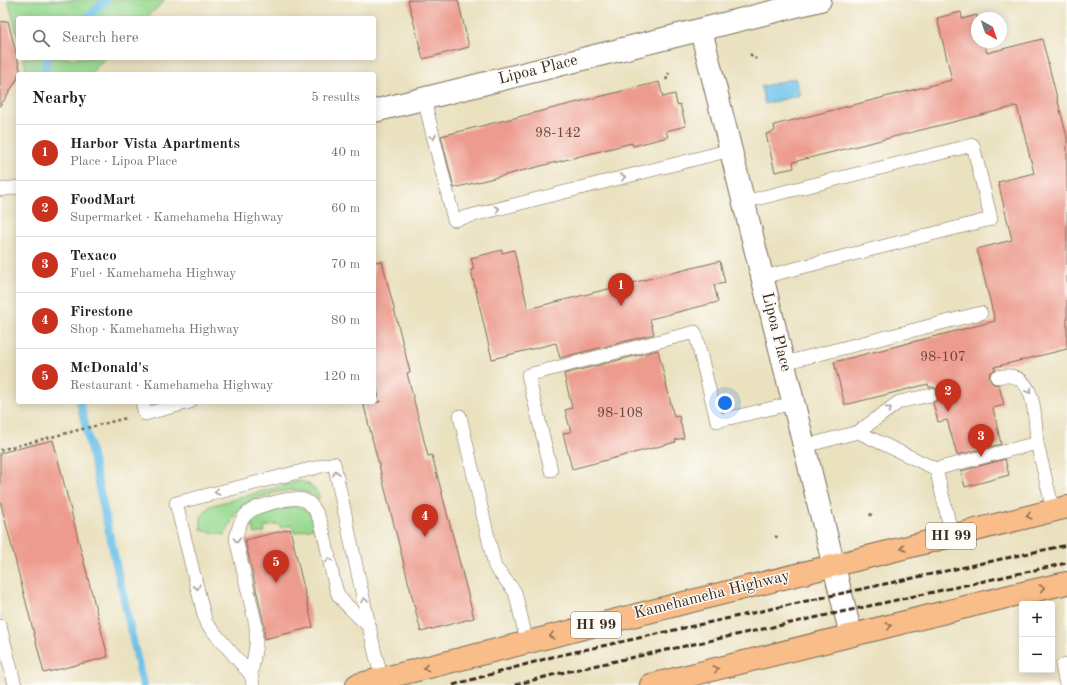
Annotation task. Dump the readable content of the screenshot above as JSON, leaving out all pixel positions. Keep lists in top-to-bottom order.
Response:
{
  "streets": {
    "main road": ["HI 99", "Kamehameha Highway"],
    "street": ["Lipoa Place"]
  },
  "crossings": [
    ["Lipoa Place", "Kamehameha Highway"]
  ],
  "house_numbers": ["98-142", "98-107", "98-108"],
  "north": "bottom right",
  "page": {
    "search": "Search here",
    "heading": ["Nearby", "5 results"],
    "list": [
      {
        "mark": "1",
        "name": "Harbor Vista Apartments",
        "note": "Place · Lipoa Place",
        "value": "40 m"
      },
      {
        "mark": "2",
        "name": "FoodMart",
        "note": "Supermarket · Kamehameha Highway",
        "value": "60 m"
      },
      {
        "mark": "3",
        "name": "Texaco",
        "note": "Fuel · Kamehameha Highway",
        "value": "70 m"
      },
      {
        "mark": "4",
        "name": "Firestone",
        "note": "Shop · Kamehameha Highway",
        "value": "80 m"
      },
      {
        "mark": "5",
        "name": "McDonald's",
        "note": "Restaurant · Kamehameha Highway",
        "value": "120 m"
      }
    ],
    "pins": [
      "1",
      "2",
      "3",
      "4",
      "5"
    ],
    "map_buttons": ["+", "−"]
  }
}
